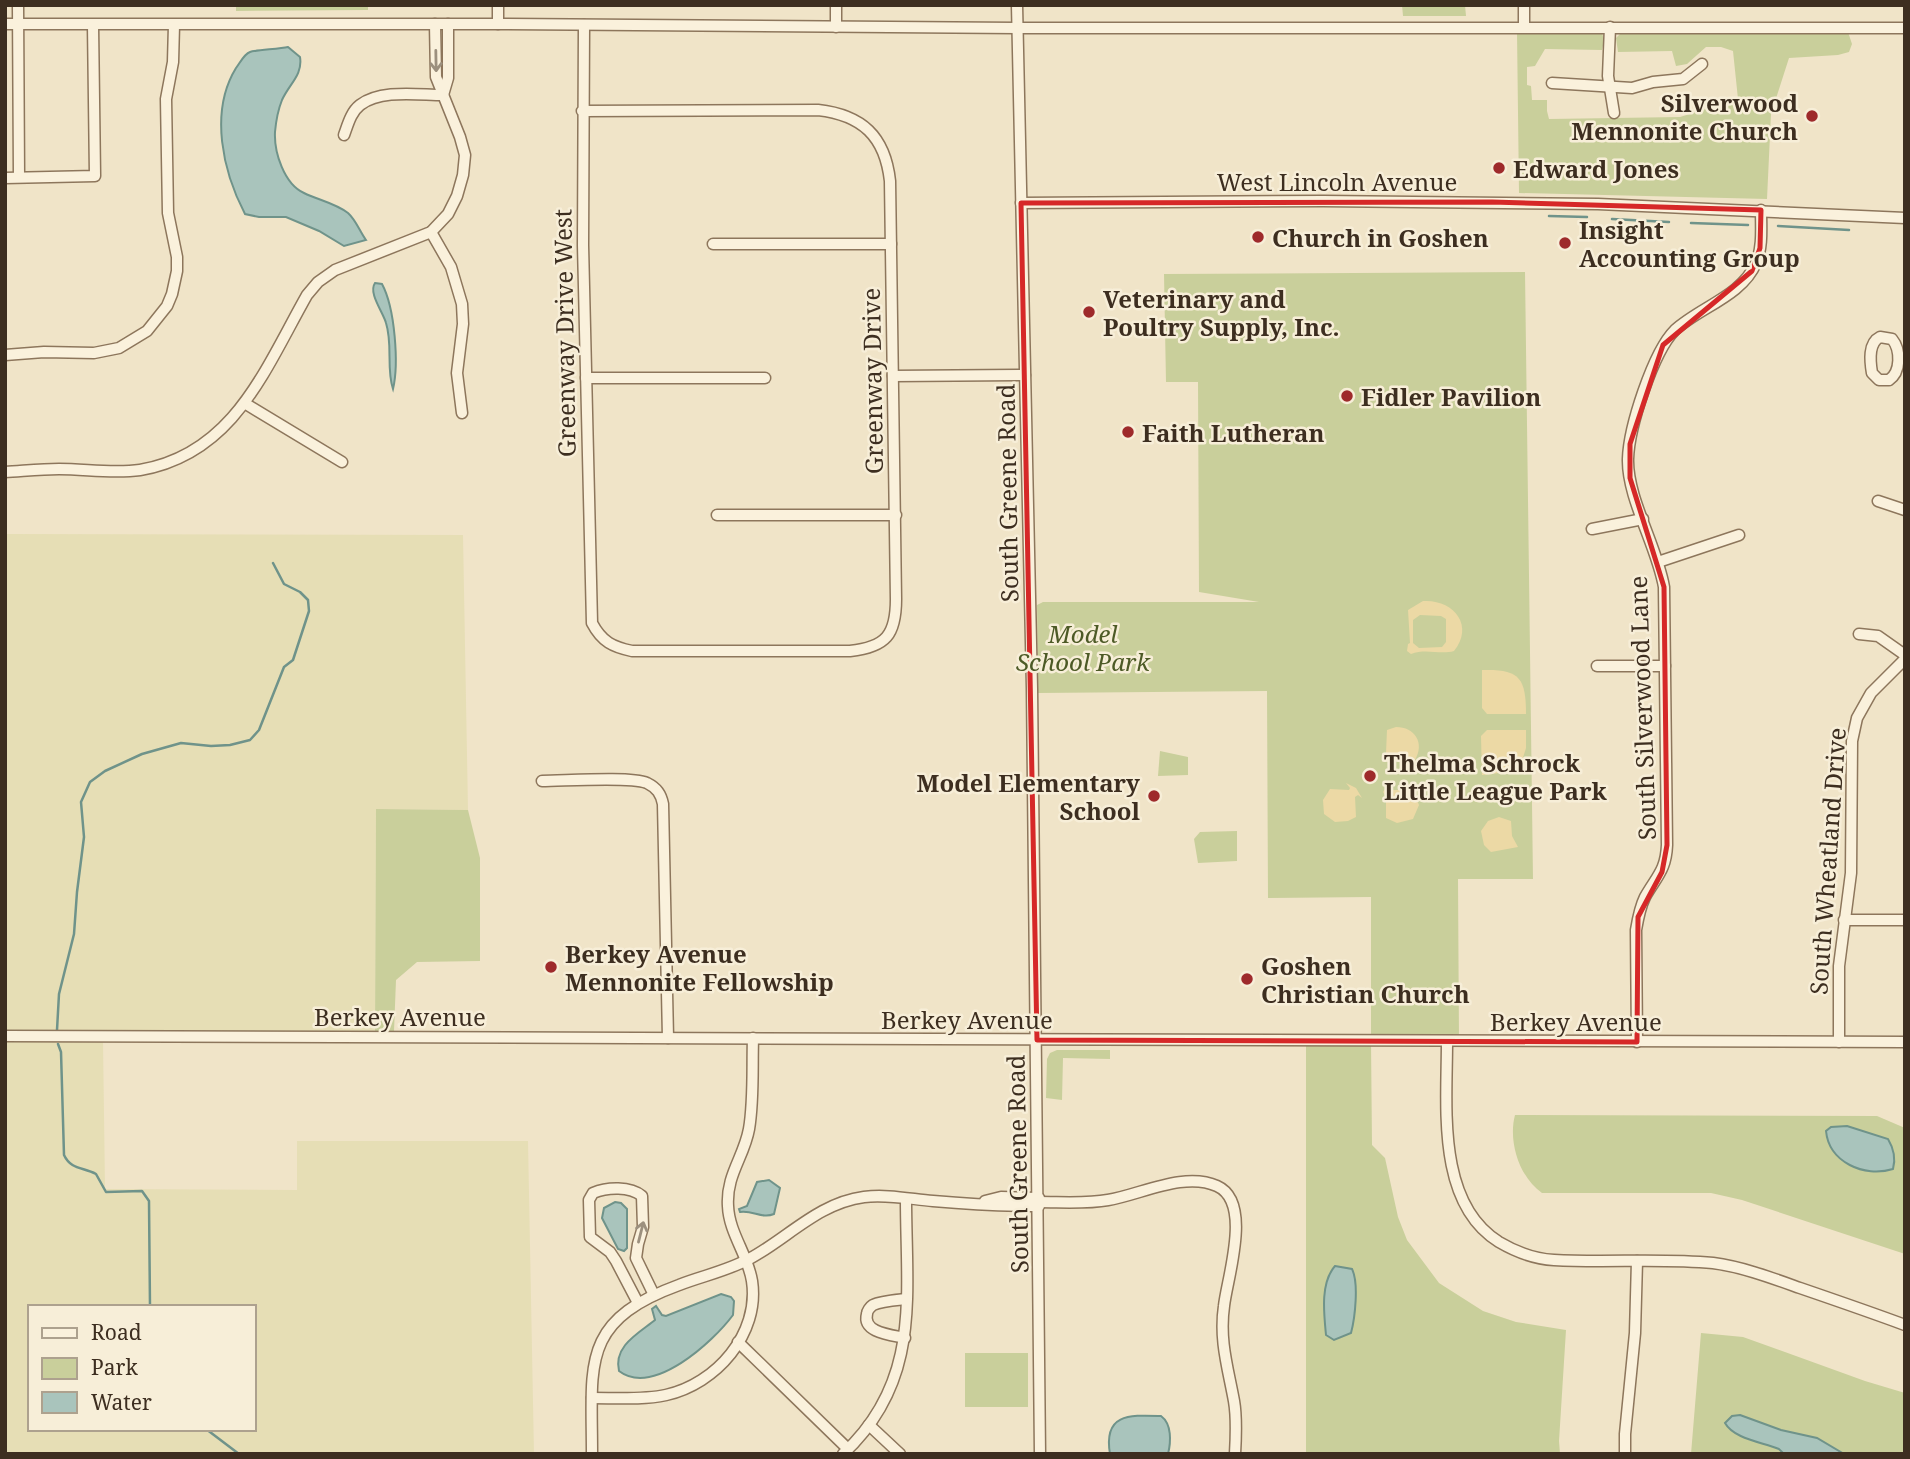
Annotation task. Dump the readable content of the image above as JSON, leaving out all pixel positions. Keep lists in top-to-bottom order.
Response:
{
  "streets": {
    "street": [
      "West Lincoln Avenue",
      "Greenway Drive West",
      "Greenway Drive",
      "South Greene Road",
      "South Silverwood Lane",
      "South Wheatland Drive",
      "Berkey Avenue"
    ]
  },
  "crossings": [
    ["West Lincoln Avenue", "South Greene Road"],
    ["West Lincoln Avenue", "South Silverwood Lane"],
    ["Greenway Drive West", "Greenway Drive"],
    ["South Greene Road", "Berkey Avenue"],
    ["South Silverwood Lane", "Berkey Avenue"],
    ["South Wheatland Drive", "Berkey Avenue"]
  ],
  "parks": ["Model School Park"],
  "places": [
    "Silverwood Mennonite Church",
    "Edward Jones",
    "Church in Goshen",
    "Insight Accounting Group",
    "Veterinary and Poultry Supply, Inc.",
    "Fidler Pavilion",
    "Faith Lutheran",
    "Thelma Schrock Little League Park",
    "Model Elementary School",
    "Berkey Avenue Mennonite Fellowship",
    "Goshen Christian Church"
  ],
  "legend": ["Road", "Park", "Water"]
}
